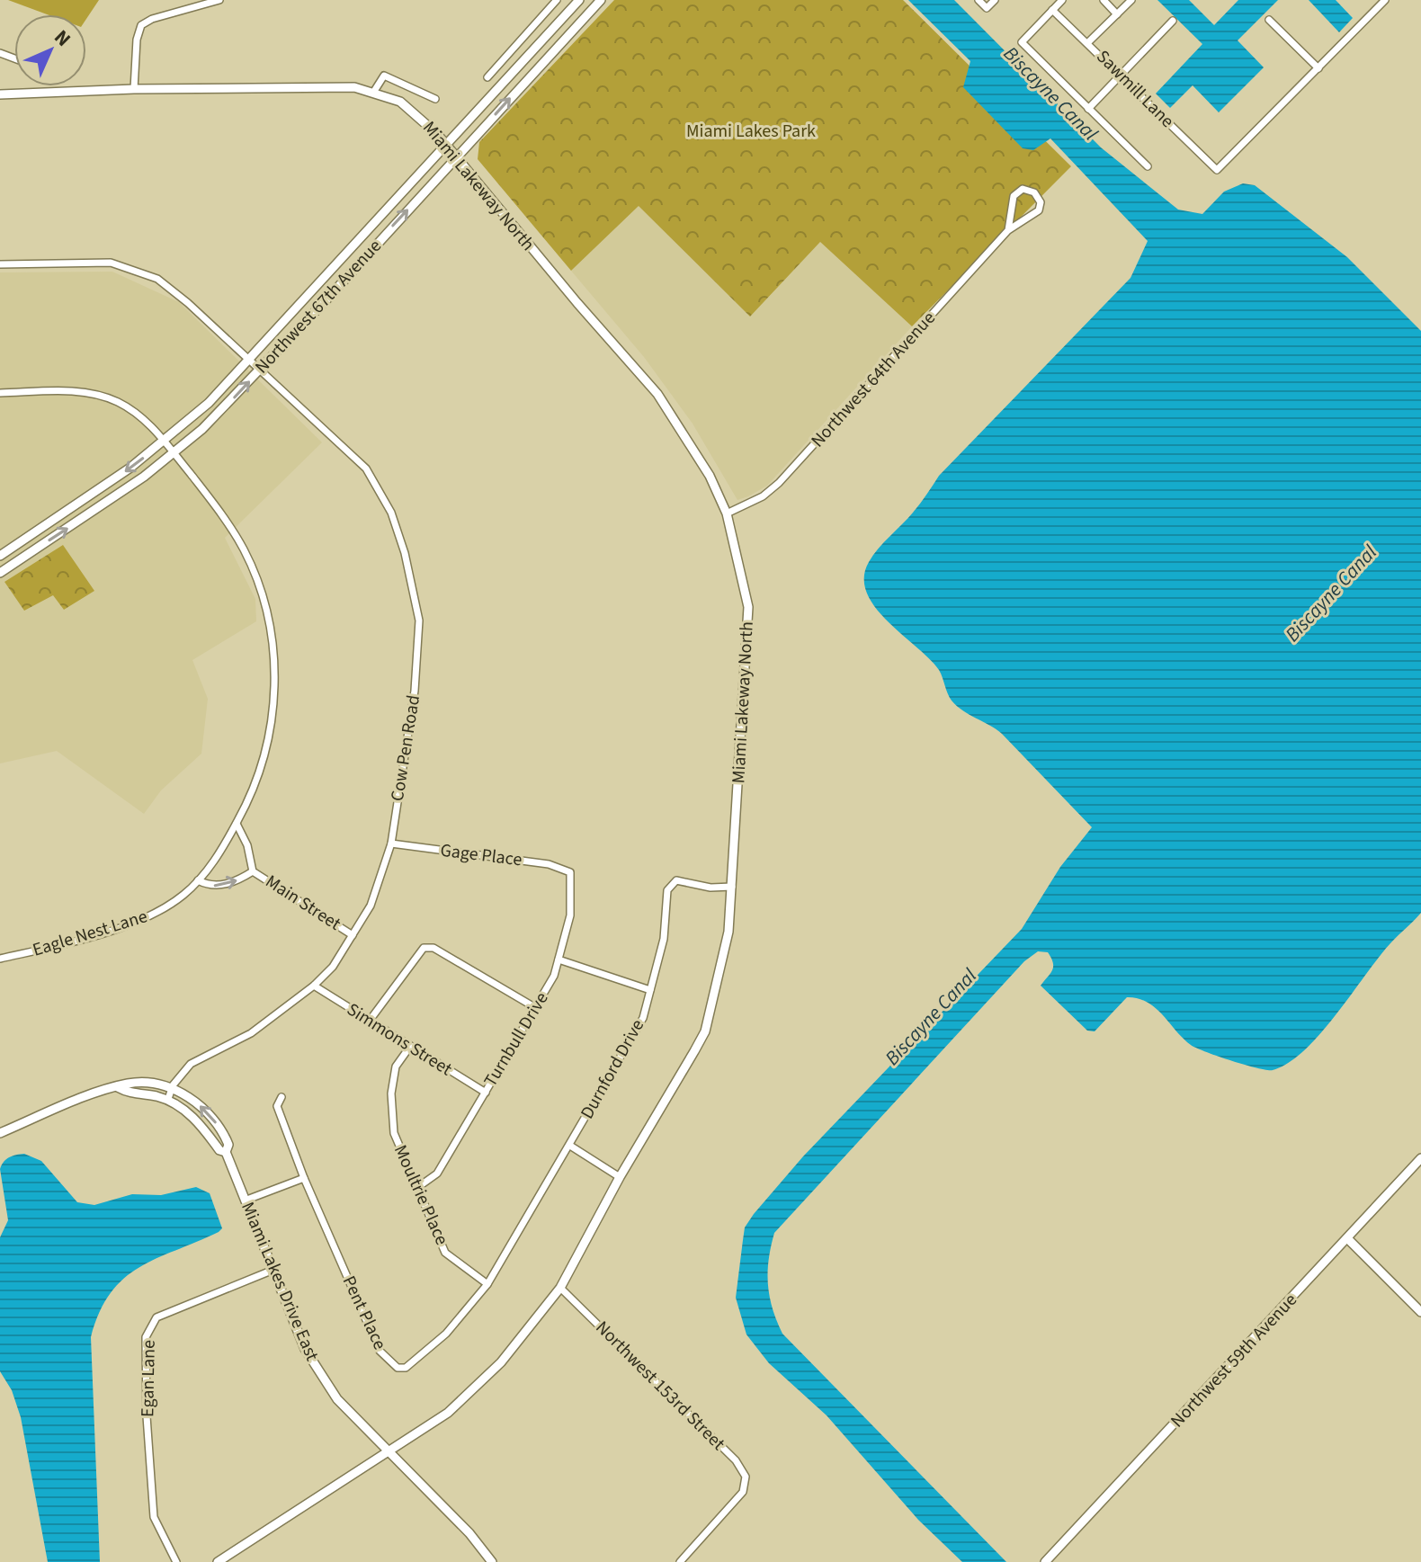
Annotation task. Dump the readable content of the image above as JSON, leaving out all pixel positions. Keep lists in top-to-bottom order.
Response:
{
  "streets": {
    "street": [
      "Sawmill Lane",
      "Miami Lakeway North",
      "Northwest 67th Avenue",
      "Northwest 64th Avenue",
      "Cow Pen Road",
      "Gage Place",
      "Main Street",
      "Eagle Nest Lane",
      "Simmons Street",
      "Turnbull Drive",
      "Durnford Drive",
      "Moultrie Place",
      "Miami Lakes Drive East",
      "Pent Place",
      "Northwest 59th Avenue",
      "Egan Lane",
      "Northwest 153rd Street"
    ]
  },
  "crossings": [
    ["Miami Lakeway North", "Northwest 67th Avenue"],
    ["Miami Lakeway North", "Northwest 64th Avenue"],
    ["Miami Lakeway North", "Durnford Drive"],
    ["Miami Lakeway North", "Miami Lakes Drive East"],
    ["Miami Lakeway North", "Northwest 153rd Street"],
    ["Northwest 67th Avenue", "Cow Pen Road"],
    ["Northwest 67th Avenue", "Eagle Nest Lane"],
    ["Cow Pen Road", "Gage Place"],
    ["Cow Pen Road", "Main Street"],
    ["Cow Pen Road", "Simmons Street"],
    ["Cow Pen Road", "Miami Lakes Drive East"],
    ["Gage Place", "Turnbull Drive"],
    ["Main Street", "Eagle Nest Lane"],
    ["Simmons Street", "Turnbull Drive"],
    ["Simmons Street", "Moultrie Place"],
    ["Turnbull Drive", "Moultrie Place"],
    ["Durnford Drive", "Moultrie Place"],
    ["Durnford Drive", "Pent Place"],
    ["Moultrie Place", "Pent Place"],
    ["Miami Lakes Drive East", "Egan Lane"]
  ],
  "water": ["Biscayne Canal"],
  "parks": ["Miami Lakes Park"],
  "north": "top right"
}
